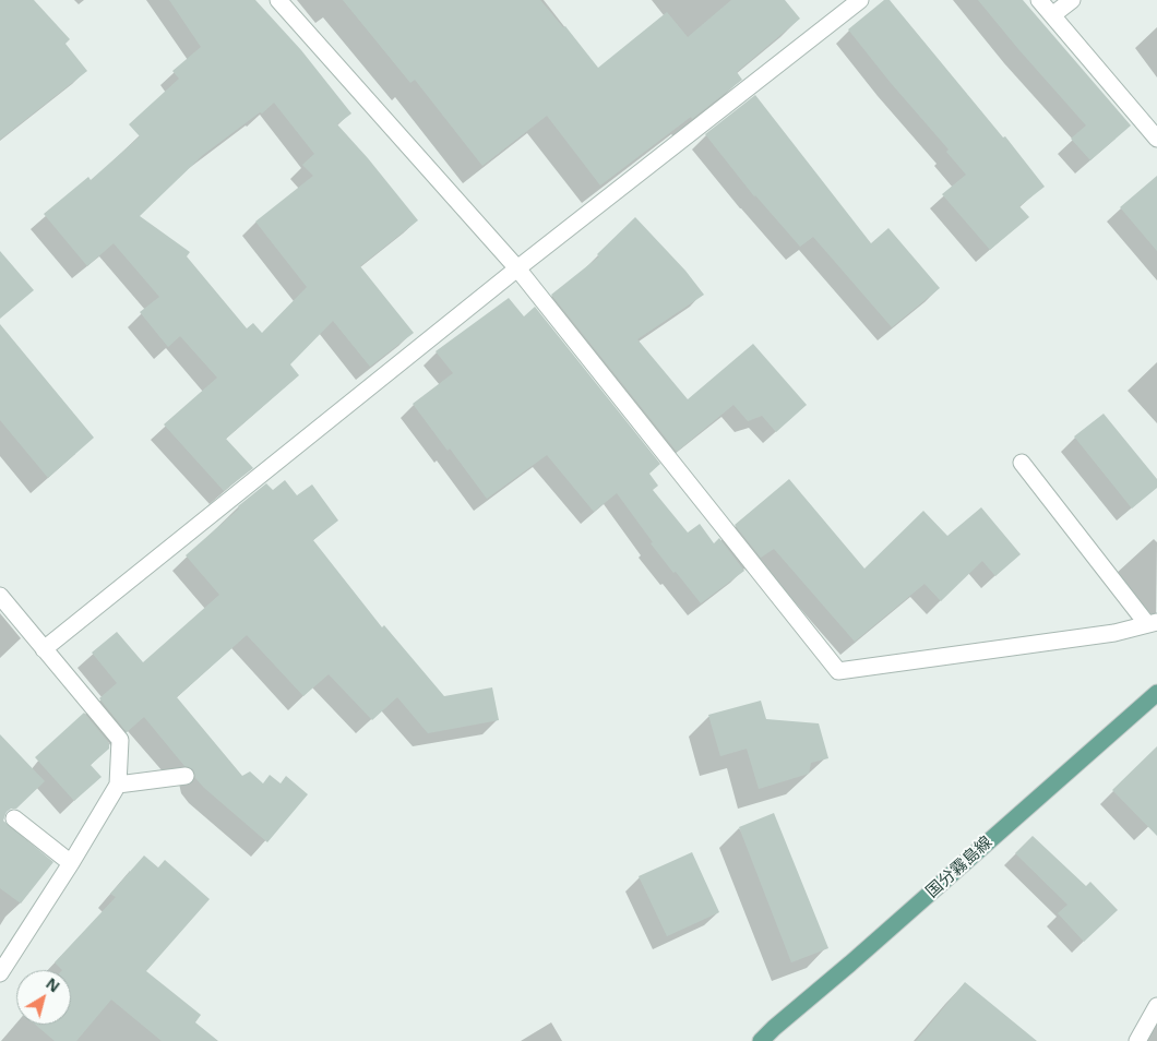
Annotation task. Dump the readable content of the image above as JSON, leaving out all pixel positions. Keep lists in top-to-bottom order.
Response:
{
  "streets": {
    "main road": ["国分霧島線"]
  },
  "north": "top right"
}
